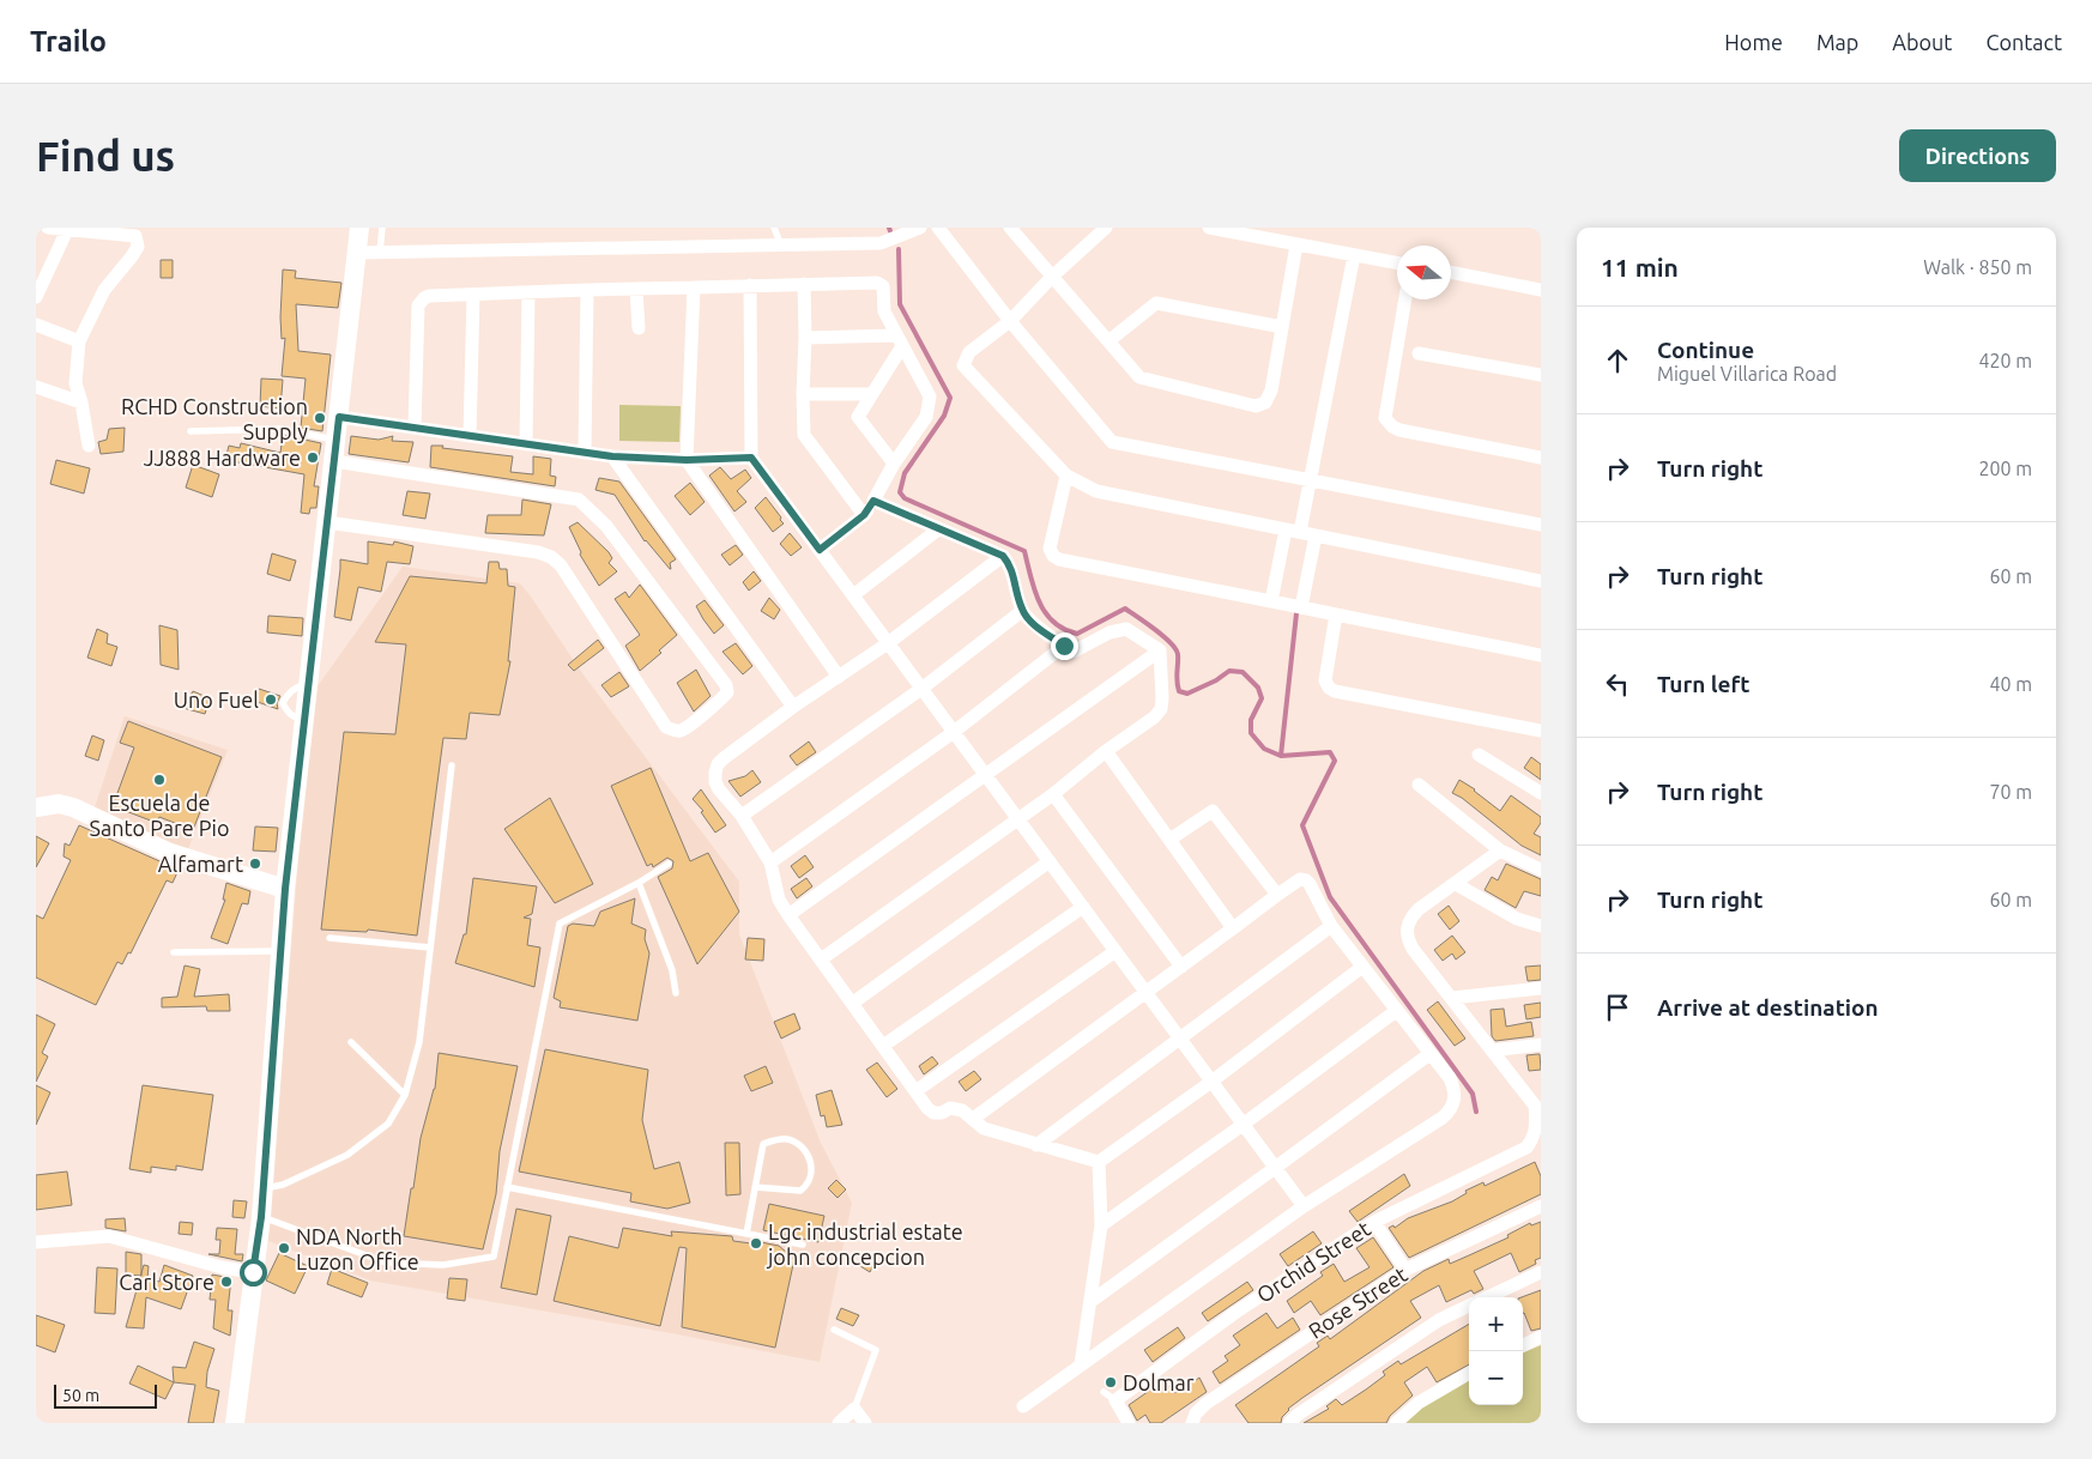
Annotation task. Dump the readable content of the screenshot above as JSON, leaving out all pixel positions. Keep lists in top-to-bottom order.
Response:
{
  "streets": {
    "street": ["Orchid Street", "Rose Street"]
  },
  "places": [
    "RCHD Construction Supply",
    "JJ888 Hardware",
    "Uno Fuel",
    "Escuela de Santo Pare Pio",
    "Alfamart",
    "Lgc industrial estate john concepcion",
    "NDA North Luzon Office",
    "Carl Store",
    "Dolmar"
  ],
  "scale_bar": "50 m",
  "north": "left",
  "page": {
    "header": "Trailo",
    "nav": [
      "Home",
      "Map",
      "About",
      "Contact"
    ],
    "buttons": "Directions",
    "title": "Find us",
    "heading": ["11 min", "Walk · 850 m"],
    "list": [
      ["Continue", "Miguel Villarica Road", "420 m"],
      ["Turn right", "200 m"],
      ["Turn right", "60 m"],
      ["Turn left", "40 m"],
      ["Turn right", "70 m"],
      ["Turn right", "60 m"],
      "Arrive at destination"
    ],
    "map_buttons": ["+", "−"],
    "scale": "50 m"
  }
}
